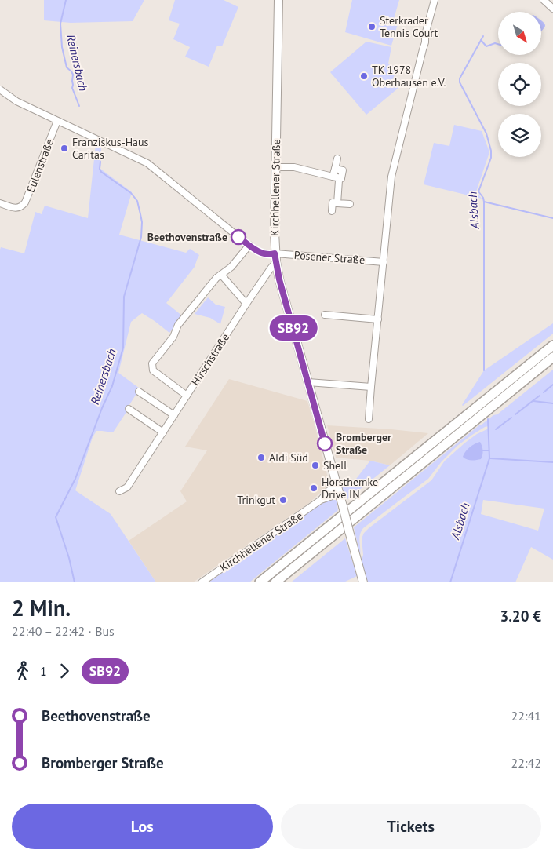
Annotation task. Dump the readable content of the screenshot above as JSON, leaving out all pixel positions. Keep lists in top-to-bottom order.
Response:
{
  "streets": {
    "main road": ["Kirchhellener Straße"],
    "street": ["Eulenstraße", "Posener Straße", "Hirschstraße"]
  },
  "crossings": [
    ["Kirchhellener Straße", "Posener Straße"],
    ["Kirchhellener Straße", "Hirschstraße"]
  ],
  "water": ["Reinersbach", "Alsbach"],
  "places": [
    "Sterkrader Tennis Court",
    "TK 1978 Oberhausen e.V.",
    "Franziskus-Haus Caritas",
    "Beethovenstraße",
    "Bromberger Straße",
    "Aldi Süd",
    "Shell",
    "Horsthemke Drive IN",
    "Trinkgut"
  ],
  "lines": ["bus line SB92"],
  "north": "bottom right",
  "page": {
    "on_map": "SB92",
    "heading": ["2 Min.", "22:40 – 22:42 · Bus", "3.20 €"],
    "legs": ["1", "SB92"],
    "list": [
      {
        "name": "Beethovenstraße",
        "value": "22:41"
      },
      {
        "name": "Bromberger Straße",
        "value": "22:42"
      }
    ],
    "buttons": ["Los", "Tickets"]
  }
}
